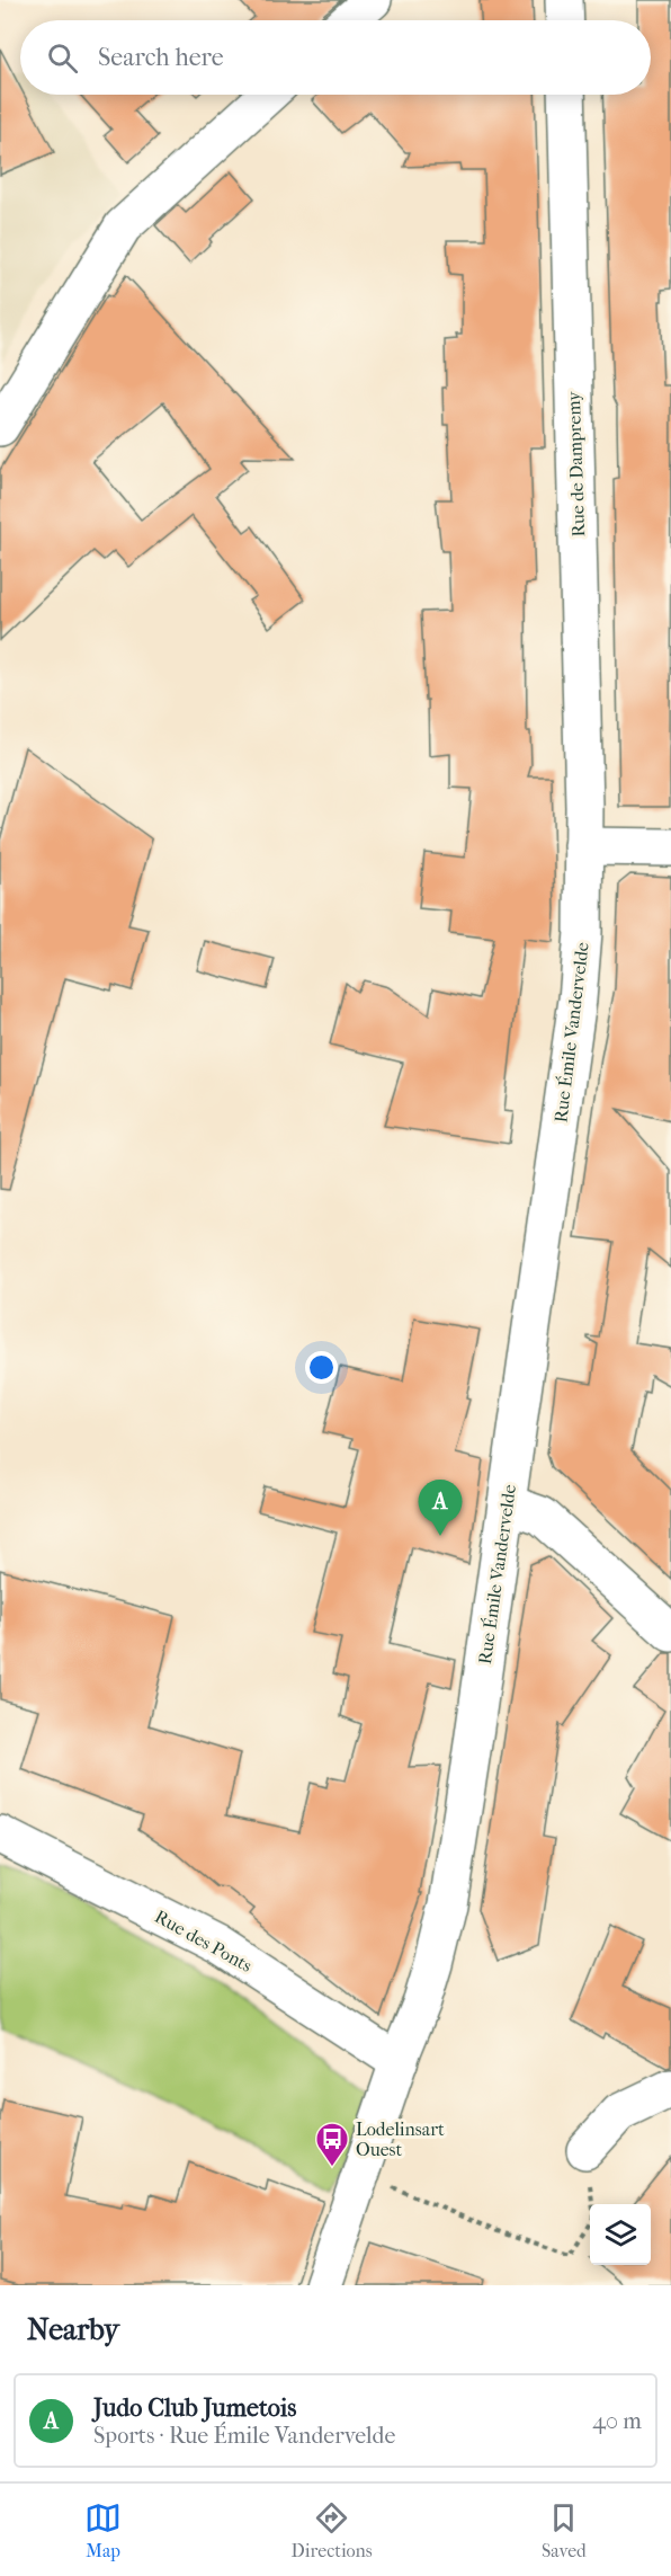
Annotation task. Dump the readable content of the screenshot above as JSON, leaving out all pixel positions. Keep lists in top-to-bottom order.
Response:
{
  "streets": {
    "street": ["Rue de Dampremy", "Rue Émile Vandervelde", "Rue des Ponts"]
  },
  "crossings": [
    ["Rue de Dampremy", "Rue Émile Vandervelde"],
    ["Rue Émile Vandervelde", "Rue des Ponts"]
  ],
  "places": {
    "bus stop": ["Lodelinsart Ouest"]
  },
  "page": {
    "search": "Search here",
    "pins": "A",
    "heading": "Nearby",
    "list": [
      {
        "mark": "A",
        "name": "Judo Club Jumetois",
        "note": "Sports · Rue Émile Vandervelde",
        "value": "40 m"
      }
    ],
    "nav": ["Map", "Directions", "Saved"]
  }
}
